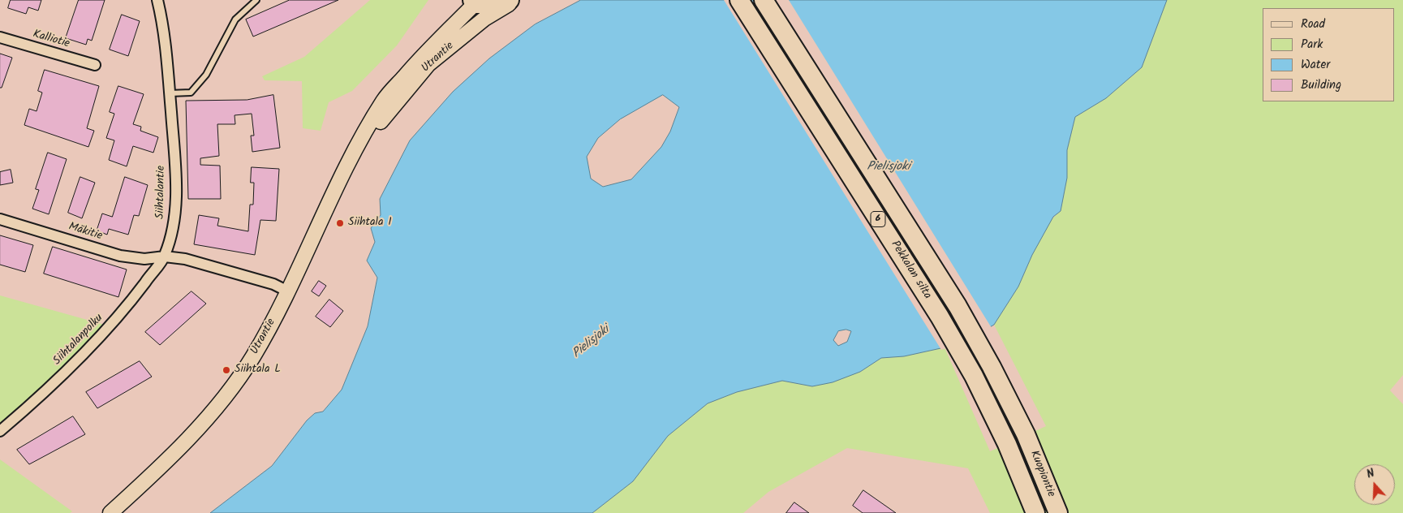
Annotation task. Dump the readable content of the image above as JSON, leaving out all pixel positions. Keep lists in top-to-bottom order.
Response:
{
  "streets": {
    "highway": ["6", "Pekkalan silta", "Kuopiontie"],
    "main road": ["Utrantie"],
    "street": [
      "Kalliotie",
      "Siihtalantie",
      "Mäkitie",
      "Siihtalanpolku"
    ]
  },
  "crossings": [
    ["Siihtalantie", "Mäkitie"],
    ["Siihtalantie", "Siihtalanpolku"],
    ["Mäkitie", "Siihtalanpolku"],
    ["Pekkalan silta", "Kuopiontie"]
  ],
  "water": ["Pielisjoki"],
  "places": ["Siihtala I", "Siihtala L"],
  "legend": [
    "Road",
    "Park",
    "Water",
    "Building"
  ],
  "north": "top"
}
